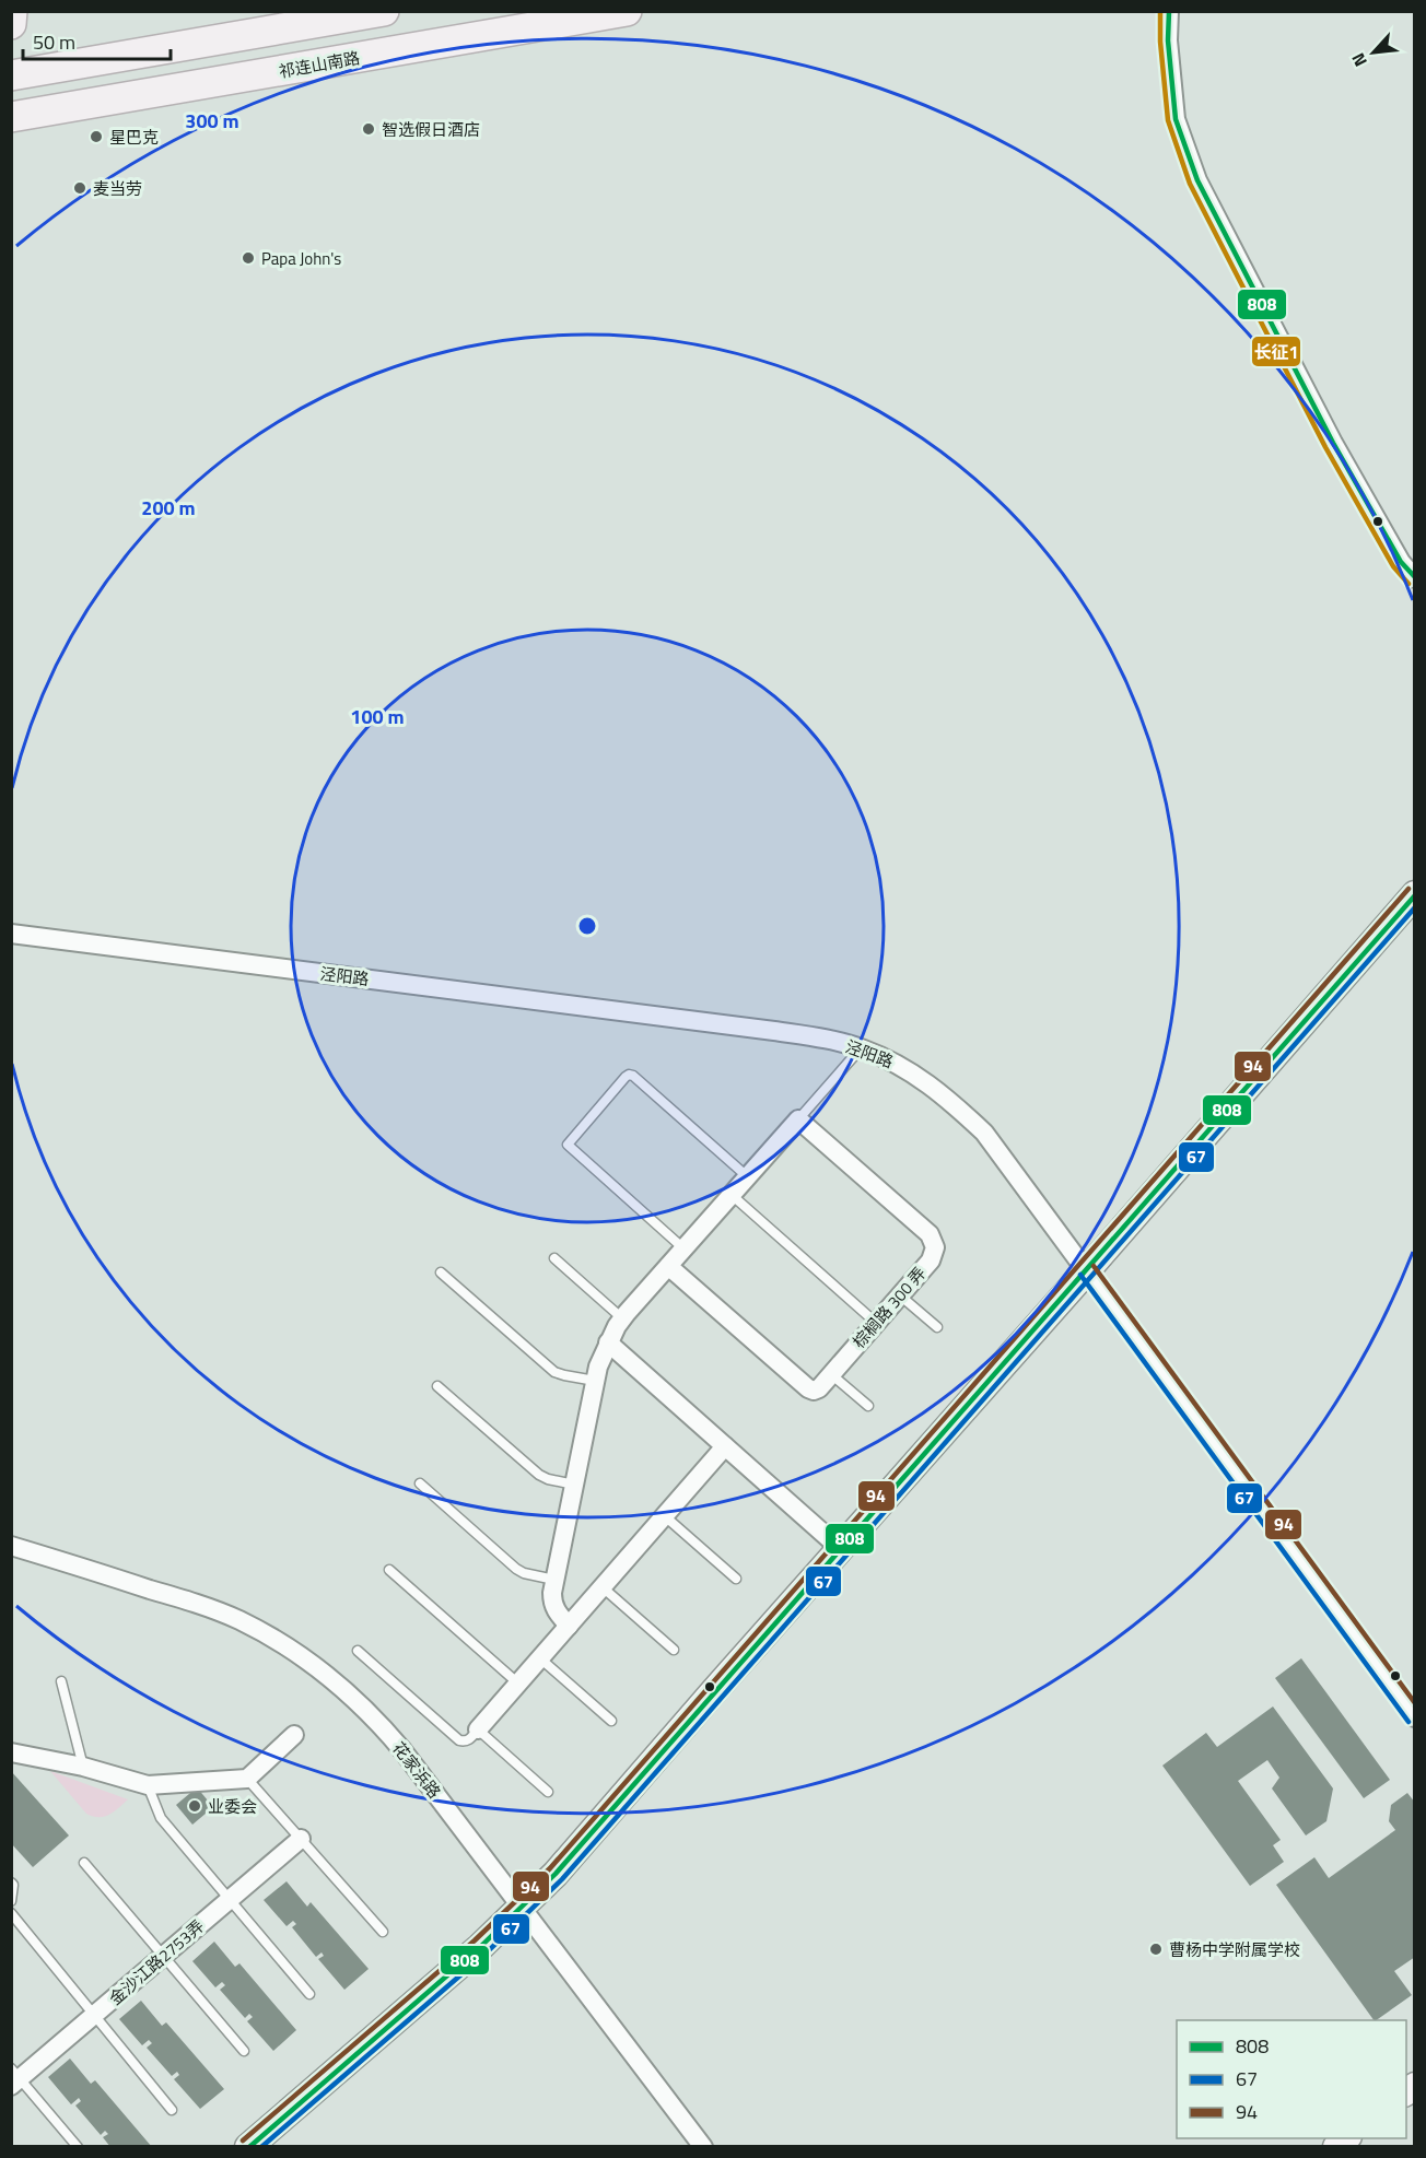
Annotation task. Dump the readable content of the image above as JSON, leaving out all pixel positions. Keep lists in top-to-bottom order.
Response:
{
  "streets": {
    "main road": ["祁连山南路"],
    "street": [
      "泾阳路",
      "棕榈路 300 弄",
      "花家浜路",
      "金沙江路2753弄"
    ]
  },
  "places": [
    "智选假日酒店",
    "星巴克",
    "麦当劳",
    "Papa John's",
    "业委会",
    "曹杨中学附属学校"
  ],
  "lines": [
    "transit line 808",
    "transit line 长征1",
    "transit line 94",
    "transit line 67"
  ],
  "legend": ["808", "67", "94"],
  "scale_bar": "50 m",
  "north": "bottom left",
  "rings": ["300 m", "200 m", "100 m"]
}
